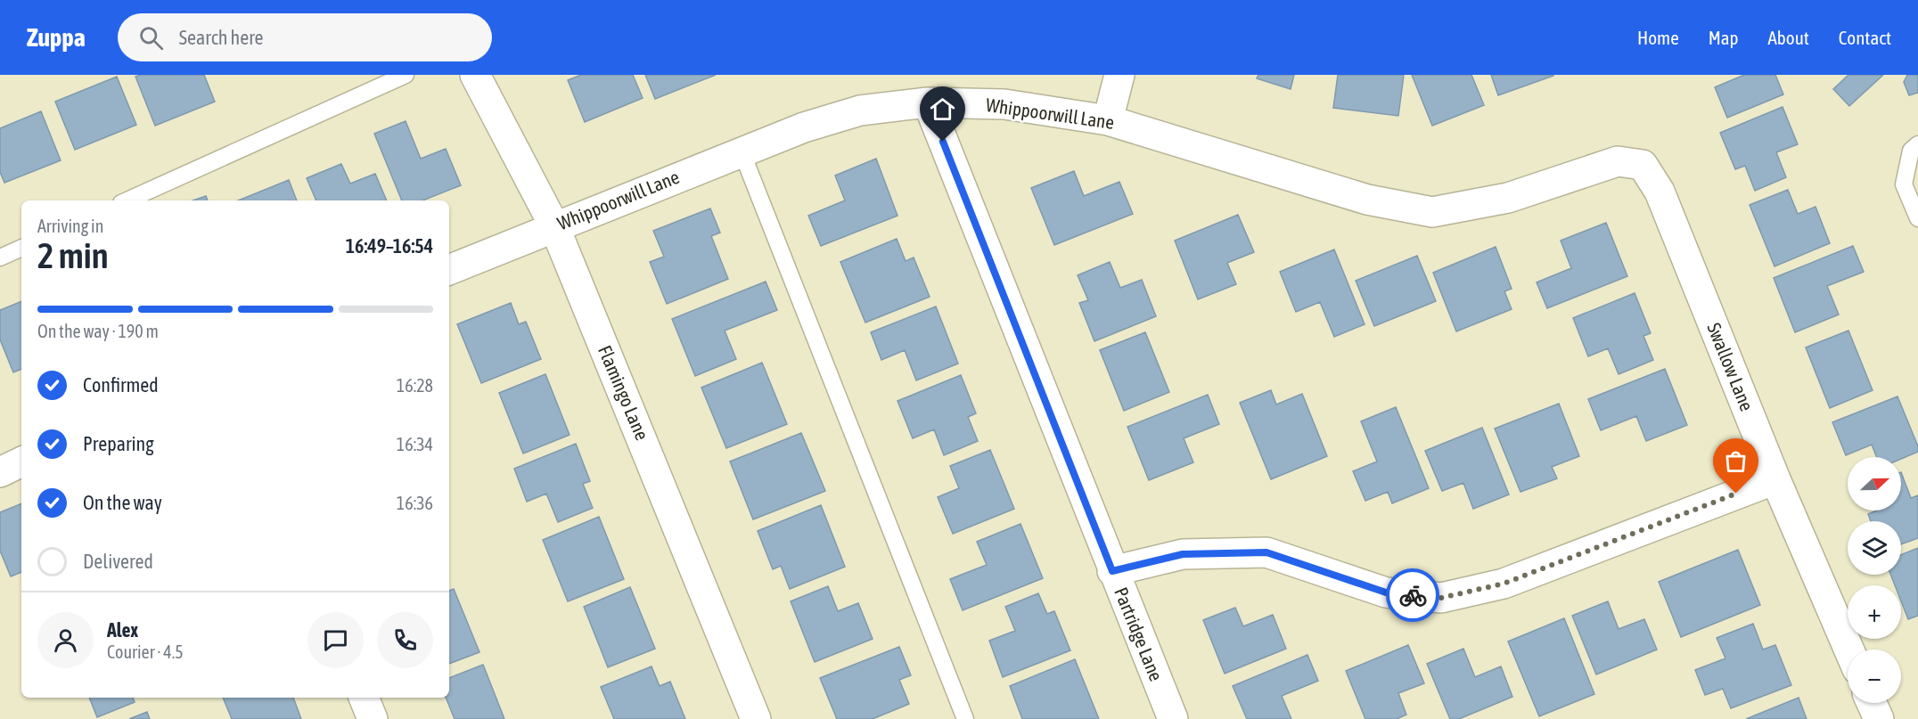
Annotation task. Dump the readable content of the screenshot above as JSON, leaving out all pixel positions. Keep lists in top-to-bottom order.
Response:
{
  "streets": {
    "street": [
      "Whippoorwill Lane",
      "Swallow Lane",
      "Flamingo Lane",
      "Partridge Lane"
    ]
  },
  "crossings": [
    ["Whippoorwill Lane", "Swallow Lane"],
    ["Whippoorwill Lane", "Flamingo Lane"],
    ["Whippoorwill Lane", "Partridge Lane"]
  ],
  "north": "right",
  "page": {
    "header": "Zuppa",
    "search": "Search here",
    "nav": [
      "Home",
      "Map",
      "About",
      "Contact"
    ],
    "heading": ["2 min", "Arriving in", "16:49–16:54"],
    "panel": ["Alex", "Courier · 4.5"],
    "bar": "On the way · 190 m",
    "list": [
      ["Confirmed", "16:28"],
      ["Preparing", "16:34"],
      ["On the way", "16:36"],
      "Delivered"
    ],
    "map_buttons": ["+", "−"]
  }
}
